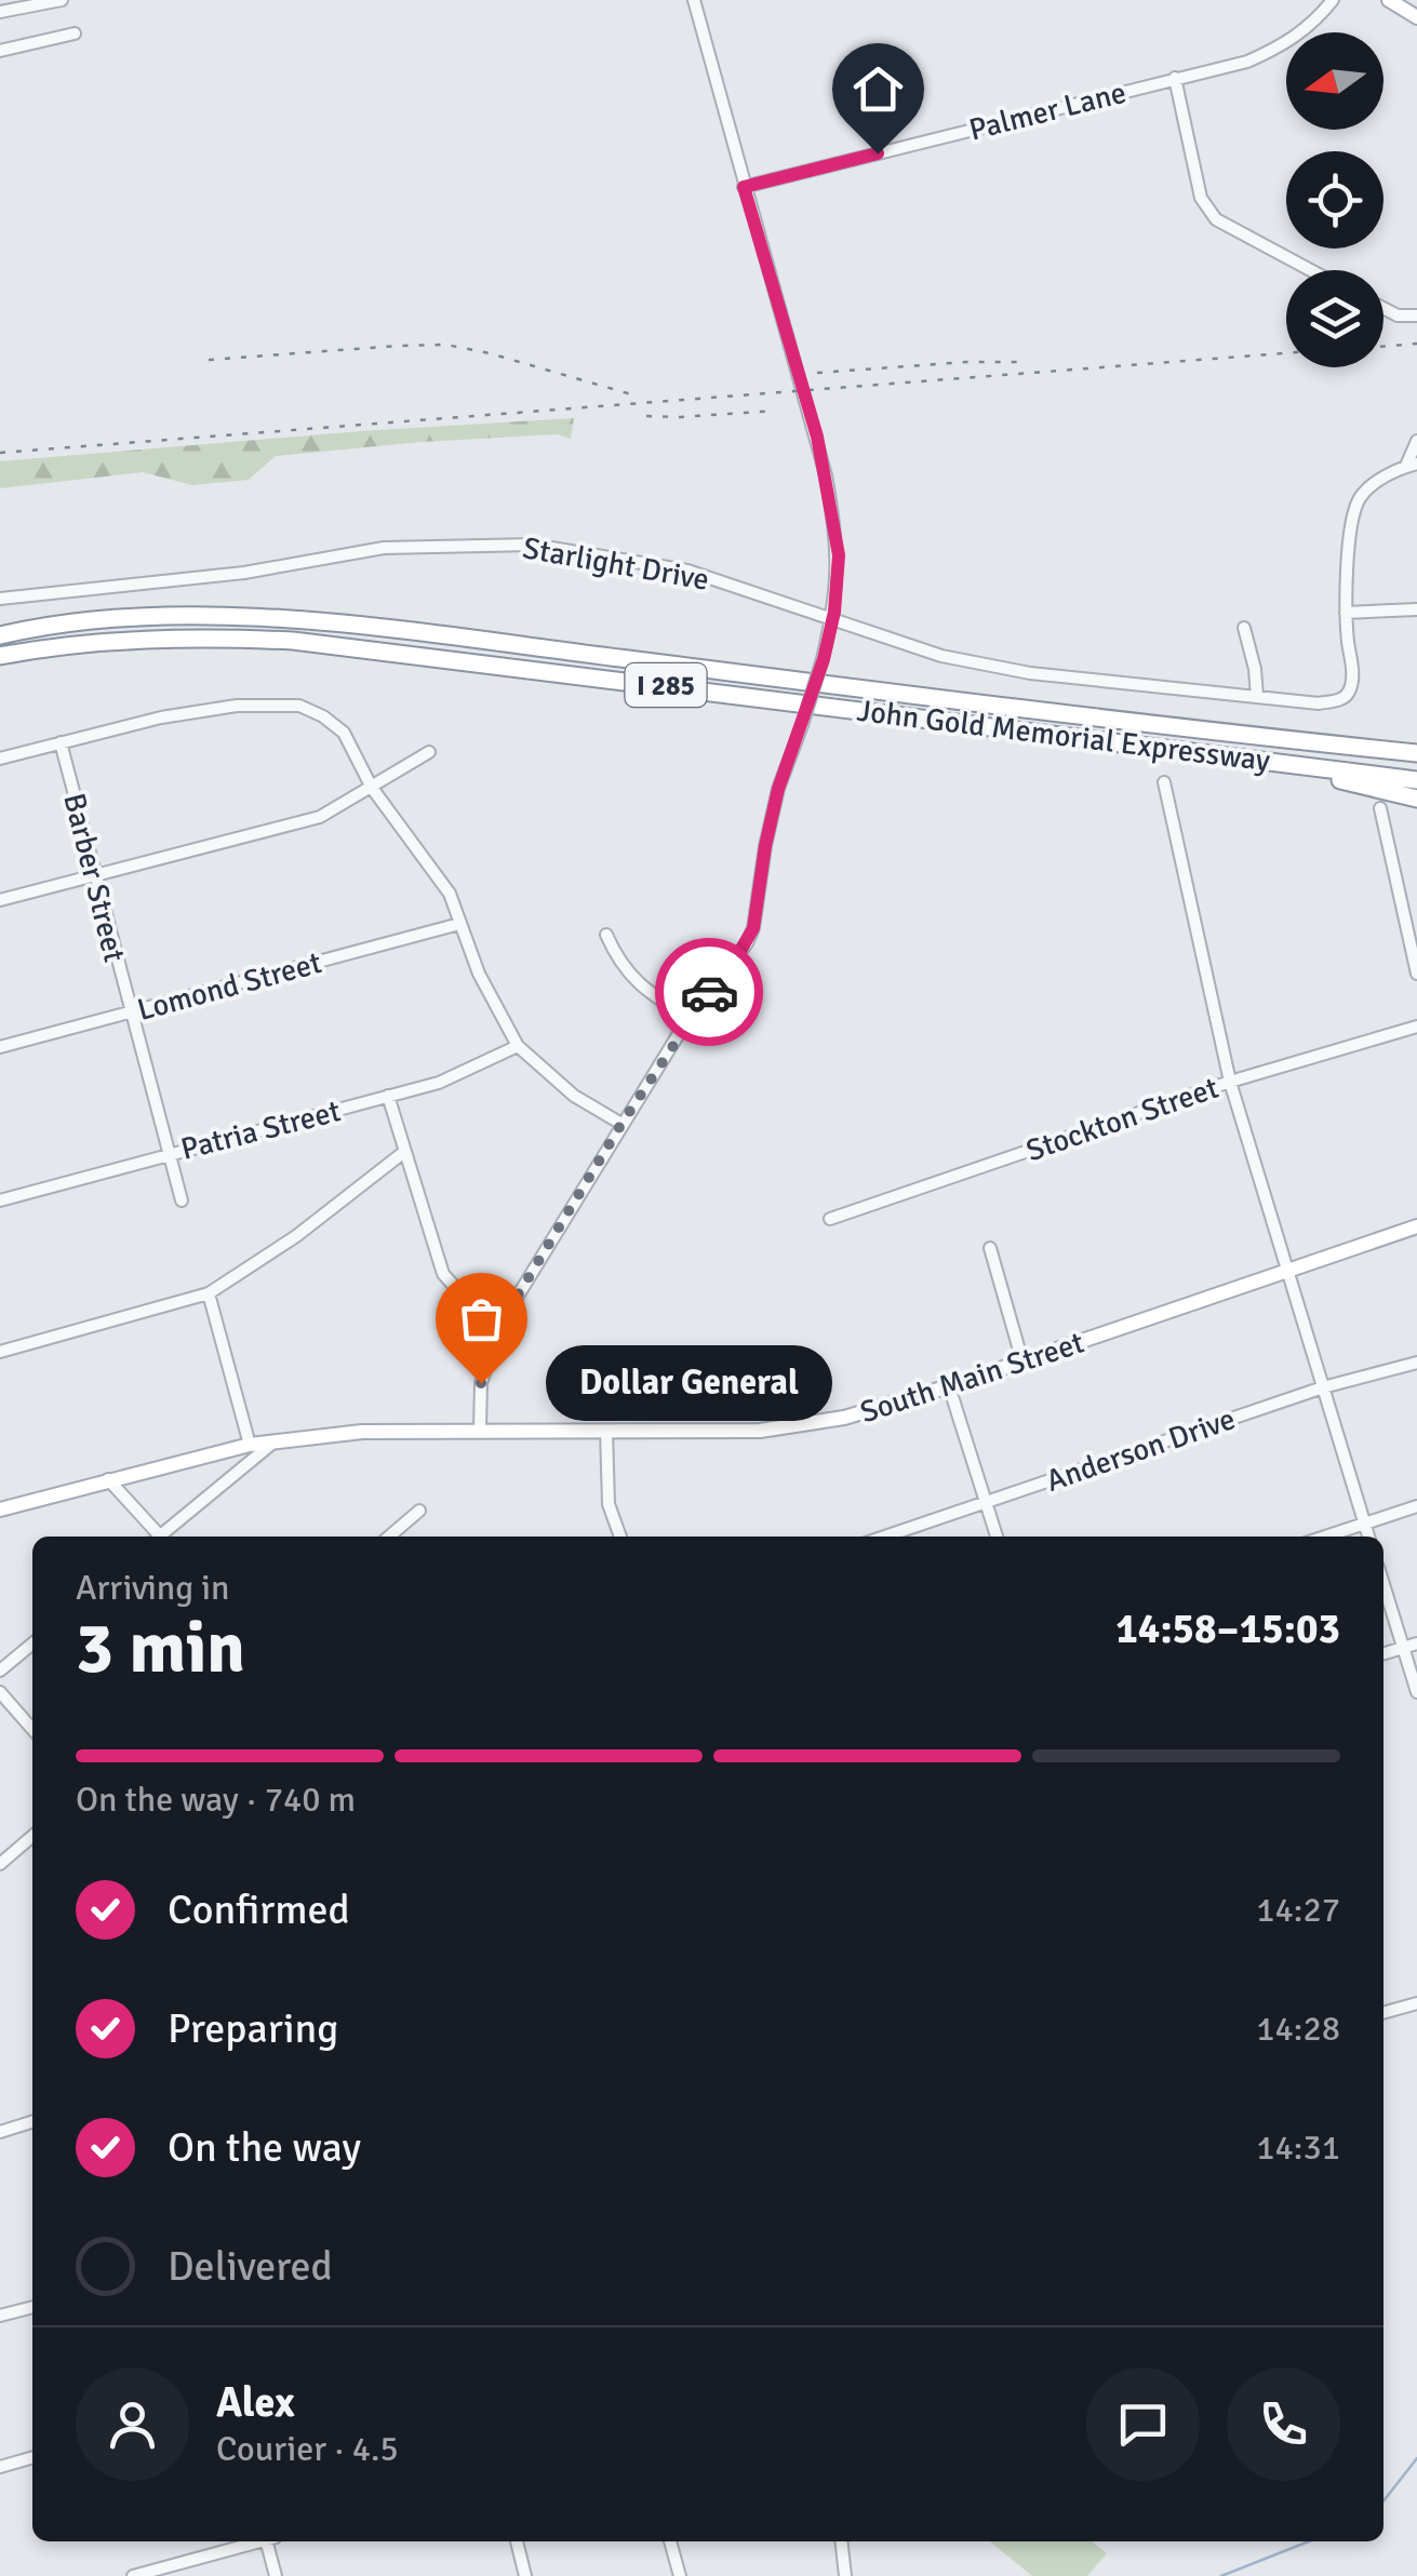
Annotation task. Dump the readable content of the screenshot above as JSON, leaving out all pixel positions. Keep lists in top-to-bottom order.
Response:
{
  "streets": {
    "highway": ["I 285", "John Gold Memorial Expressway"],
    "main road": ["South Main Street"],
    "street": [
      "Palmer Lane",
      "Starlight Drive",
      "Barber Street",
      "Lomond Street",
      "Stockton Street",
      "Patria Street",
      "Anderson Drive"
    ]
  },
  "crossings": [
    ["Barber Street", "Lomond Street"],
    ["Barber Street", "Patria Street"]
  ],
  "places": ["Dollar General"],
  "north": "left",
  "page": {
    "bubble": "Dollar General",
    "heading": ["3 min", "Arriving in", "14:58–15:03"],
    "panel": ["Alex", "Courier · 4.5"],
    "bar": "On the way · 740 m",
    "list": [
      ["Confirmed", "14:27"],
      ["Preparing", "14:28"],
      ["On the way", "14:31"],
      "Delivered"
    ]
  }
}
